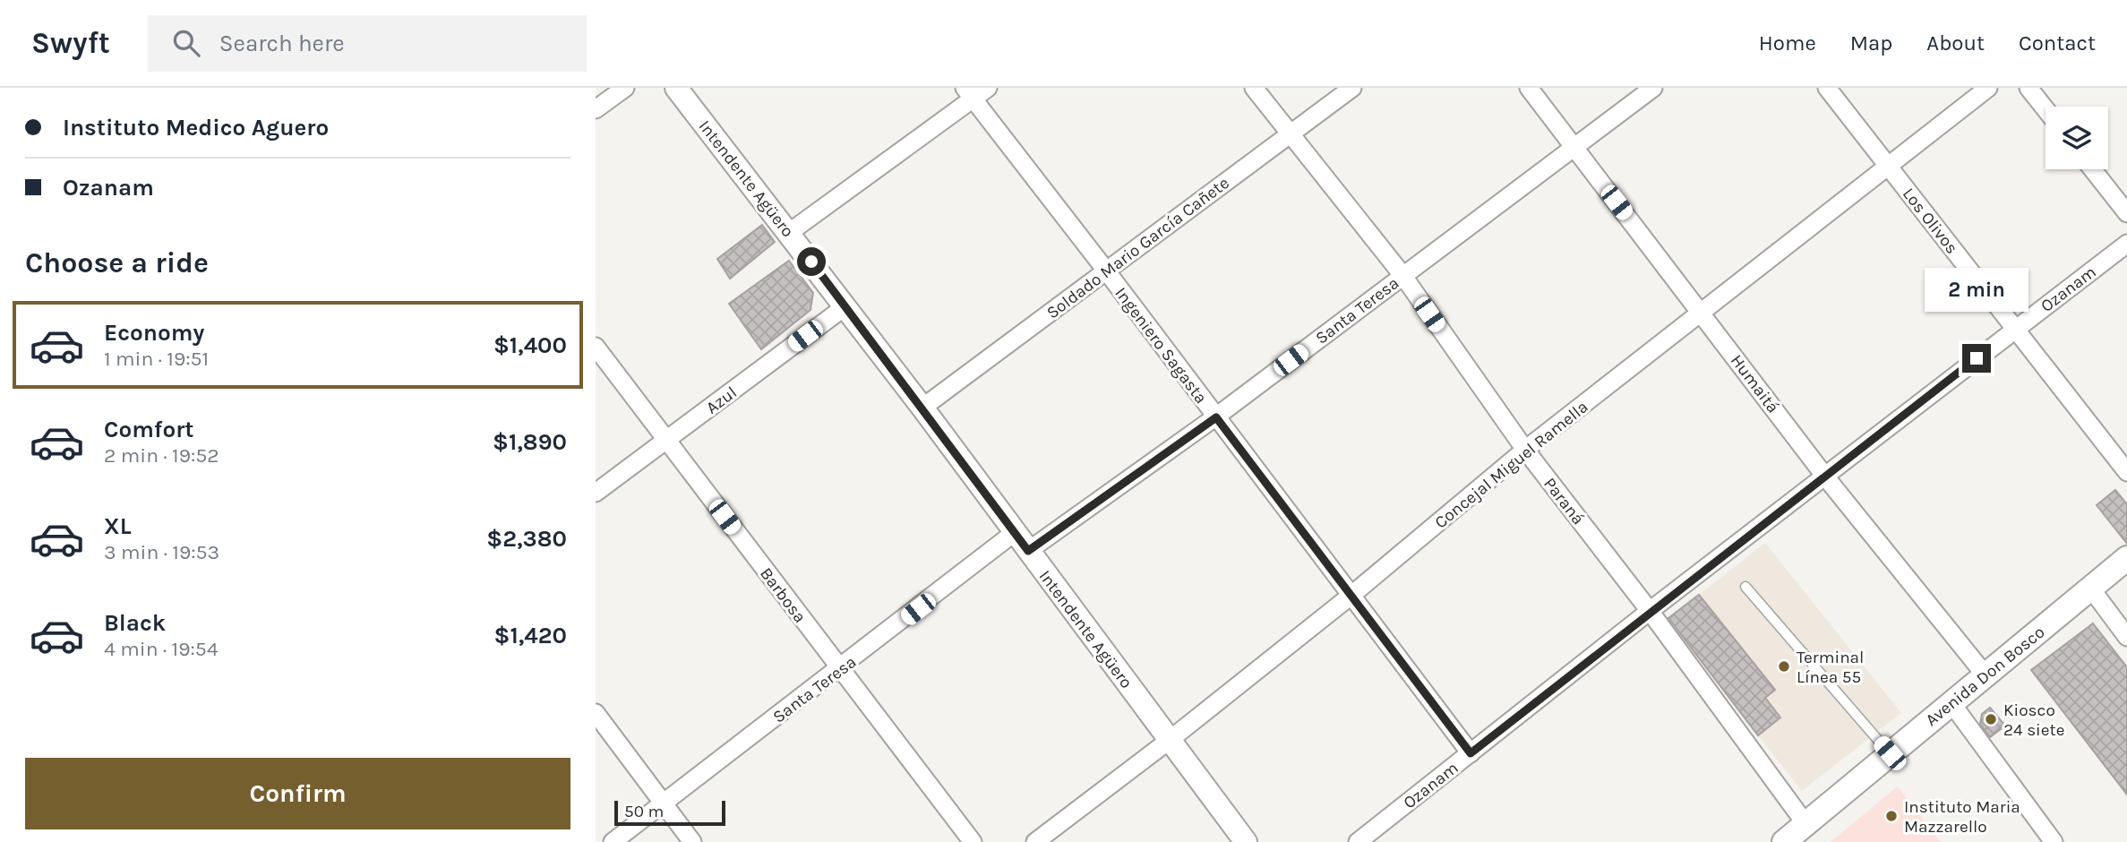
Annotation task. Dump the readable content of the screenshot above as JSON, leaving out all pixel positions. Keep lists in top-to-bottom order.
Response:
{
  "streets": {
    "main road": ["Avenida Don Bosco"],
    "street": [
      "Intendente Agüero",
      "Los Olivos",
      "Soldado Mario García Cañete",
      "Ozanam",
      "Santa Teresa",
      "Ingeniero Sagasta",
      "Humaitá",
      "Azul",
      "Concejal Miguel Ramella",
      "Paraná",
      "Barbosa"
    ]
  },
  "crossings": [
    ["Intendente Agüero", "Soldado Mario García Cañete"],
    ["Intendente Agüero", "Santa Teresa"],
    ["Intendente Agüero", "Azul"],
    ["Intendente Agüero", "Concejal Miguel Ramella"],
    ["Los Olivos", "Ozanam"],
    ["Los Olivos", "Concejal Miguel Ramella"],
    ["Soldado Mario García Cañete", "Ingeniero Sagasta"],
    ["Soldado Mario García Cañete", "Paraná"],
    ["Ozanam", "Ingeniero Sagasta"],
    ["Ozanam", "Humaitá"],
    ["Ozanam", "Paraná"],
    ["Santa Teresa", "Ingeniero Sagasta"],
    ["Santa Teresa", "Humaitá"],
    ["Santa Teresa", "Paraná"],
    ["Santa Teresa", "Barbosa"],
    ["Ingeniero Sagasta", "Concejal Miguel Ramella"],
    ["Humaitá", "Concejal Miguel Ramella"],
    ["Humaitá", "Avenida Don Bosco"],
    ["Azul", "Barbosa"],
    ["Concejal Miguel Ramella", "Paraná"],
    ["Paraná", "Avenida Don Bosco"]
  ],
  "places": ["Terminal Línea 55", "Kiosco 24 siete", "Instituto Maria Mazzarello"],
  "scale_bar": "50 m",
  "page": {
    "header": "Swyft",
    "search": "Search here",
    "nav": [
      "Home",
      "Map",
      "About",
      "Contact"
    ],
    "banner": ["Instituto Medico Aguero", "Ozanam"],
    "heading": "Choose a ride",
    "bubble": "2 min",
    "list": [
      {
        "name": "Economy",
        "note": "1 min · 19:51",
        "value": "$1,400"
      },
      {
        "name": "Comfort",
        "note": "2 min · 19:52",
        "value": "$1,890"
      },
      {
        "name": "XL",
        "note": "3 min · 19:53",
        "value": "$2,380"
      },
      {
        "name": "Black",
        "note": "4 min · 19:54",
        "value": "$1,420"
      }
    ],
    "buttons": "Confirm",
    "scale": "50 m"
  }
}
